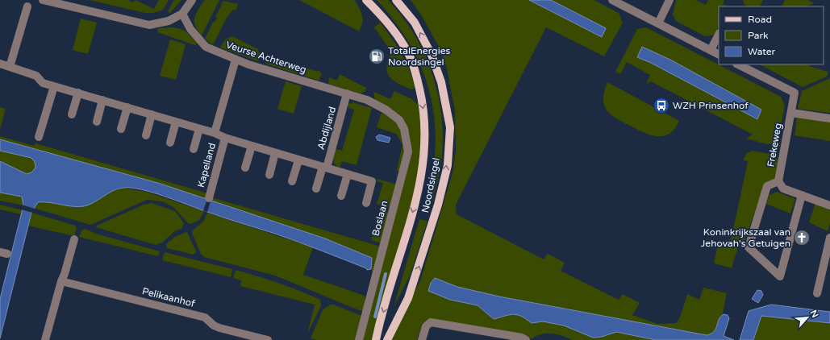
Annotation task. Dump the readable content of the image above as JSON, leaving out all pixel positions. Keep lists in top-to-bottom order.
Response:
{
  "streets": {
    "main road": ["Noordsingel"],
    "street": [
      "Veurse Achterweg",
      "Abdijland",
      "Frekeweg",
      "Kapelland",
      "Boslaan",
      "Pelikaanhof"
    ]
  },
  "crossings": [
    ["Veurse Achterweg", "Abdijland"],
    ["Veurse Achterweg", "Boslaan"]
  ],
  "places": {
    "fuel station": ["TotalEnergies Noordsingel"],
    "bus stop": ["WZH Prinsenhof"],
    "church": ["Koninkrijkszaal van Jehovah's Getuigen"]
  },
  "legend": ["Road", "Park", "Water"],
  "north": "top right"
}
